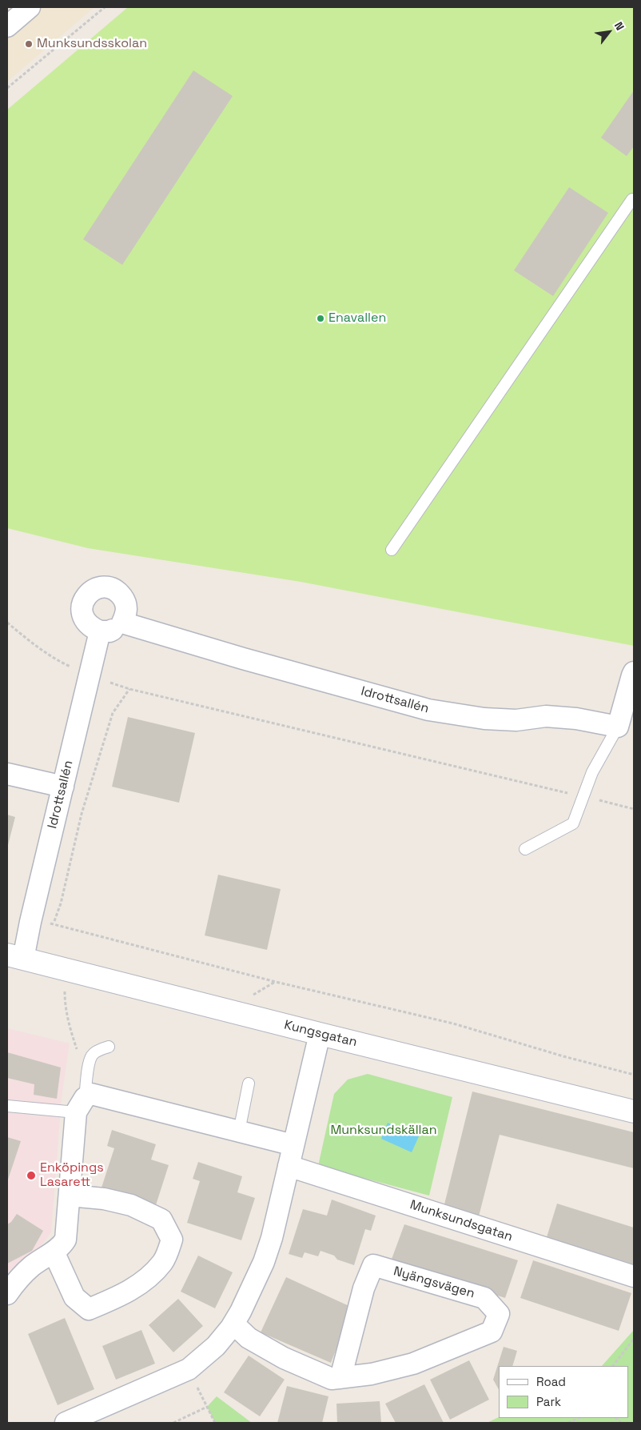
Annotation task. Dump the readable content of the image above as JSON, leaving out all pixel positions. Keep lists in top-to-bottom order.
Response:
{
  "streets": {
    "street": [
      "Idrottsallén",
      "Kungsgatan",
      "Munksundsgatan",
      "Nyängsvägen"
    ]
  },
  "crossings": [
    ["Idrottsallén", "Kungsgatan"]
  ],
  "parks": ["Munksundskällan"],
  "places": ["Munksundsskolan", "Enavallen", "Enköpings Lasarett"],
  "legend": ["Road", "Park"],
  "north": "top right"
}
